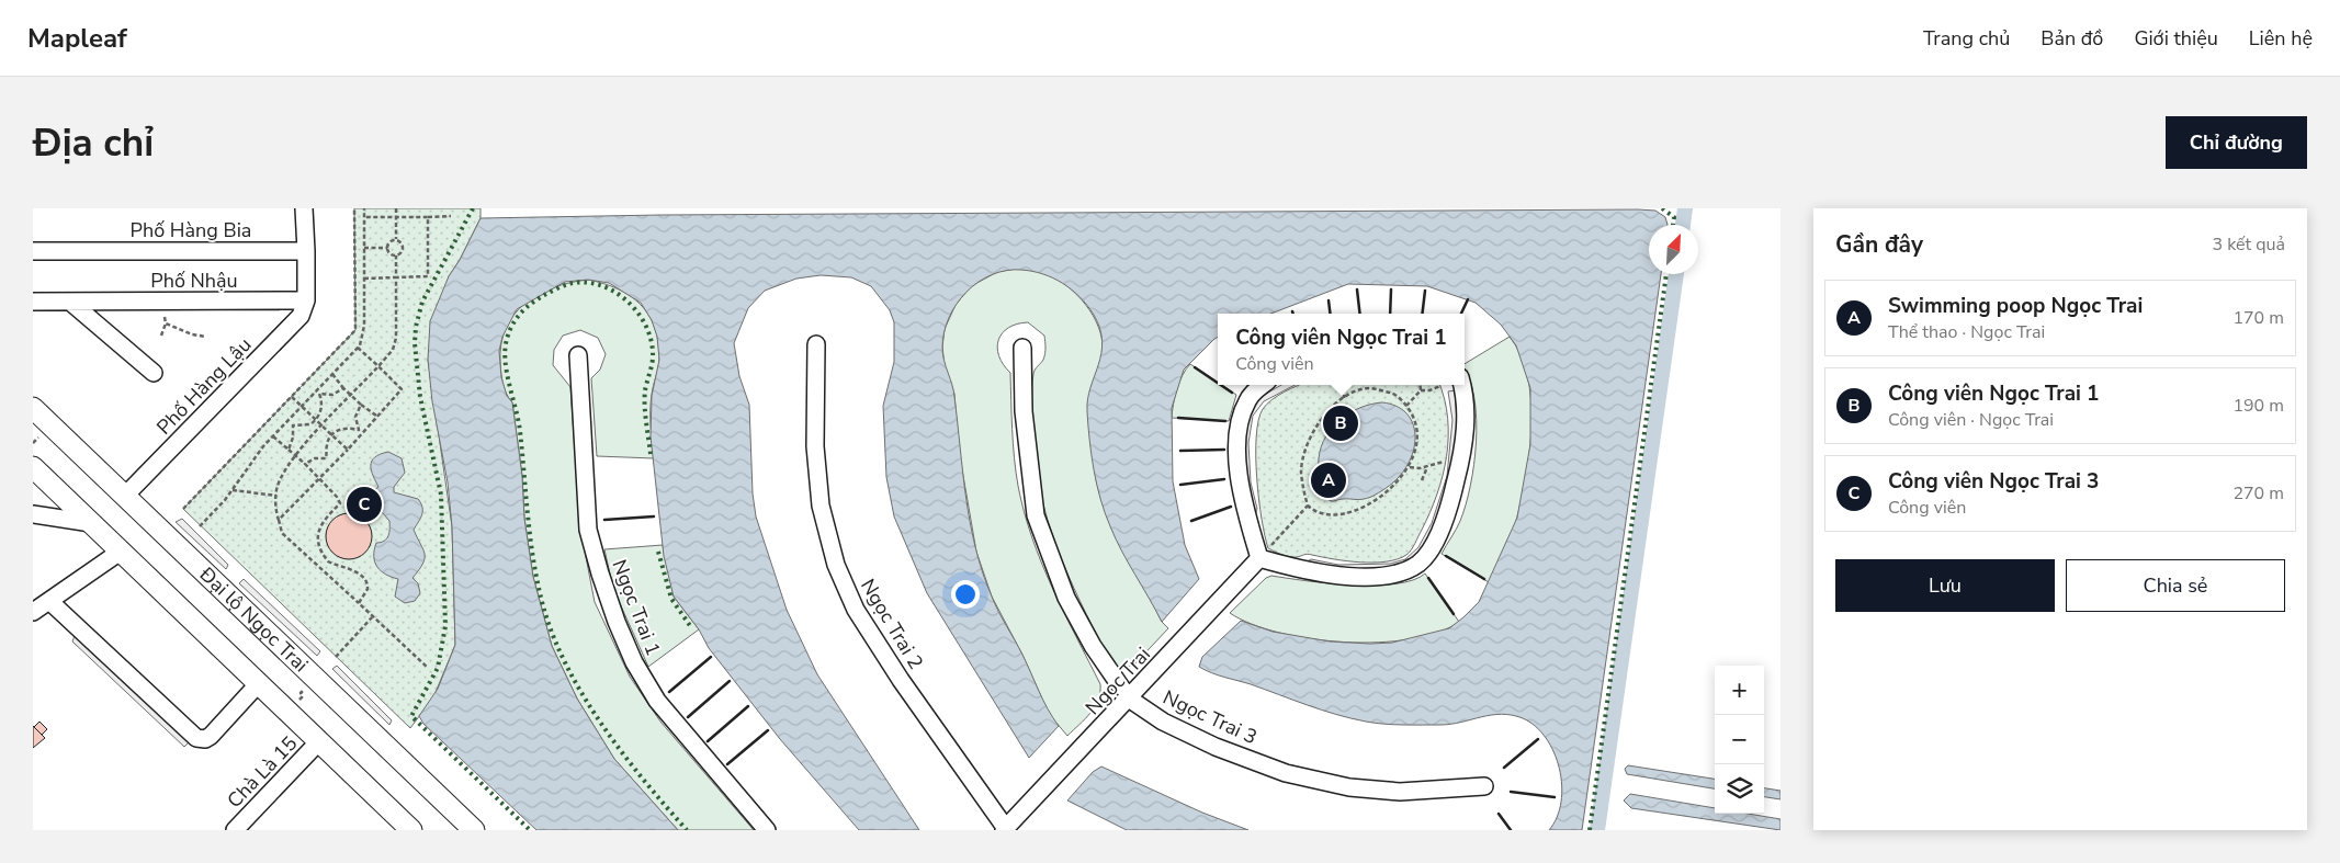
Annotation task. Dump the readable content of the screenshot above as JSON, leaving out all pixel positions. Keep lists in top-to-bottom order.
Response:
{
  "streets": {
    "main road": ["Đại lộ Ngọc Trai"],
    "street": [
      "Phố Hàng Bia",
      "Phố Nhậu",
      "Phố Hàng Lậu",
      "Ngọc Trai 1",
      "Ngọc Trai 2",
      "Ngọc Trai",
      "Ngọc Trai 3",
      "Chà Là 15"
    ]
  },
  "crossings": [
    ["Phố Nhậu", "Phố Hàng Lậu"],
    ["Phố Hàng Lậu", "Đại lộ Ngọc Trai"],
    ["Ngọc Trai 2", "Ngọc Trai"],
    ["Ngọc Trai", "Ngọc Trai 3"]
  ],
  "north": "top right",
  "page": {
    "header": "Mapleaf",
    "nav": [
      "Trang chủ",
      "Bản đồ",
      "Giới thiệu",
      "Liên hệ"
    ],
    "buttons": [
      "Chỉ đường",
      ["Lưu", "Chia sẻ"]
    ],
    "title": "Địa chỉ",
    "heading": ["Gần đây", "3 kết quả"],
    "list": [
      {
        "mark": "A",
        "name": "Swimming poop Ngọc Trai",
        "note": "Thể thao · Ngọc Trai",
        "value": "170 m"
      },
      {
        "mark": "B",
        "name": "Công viên Ngọc Trai 1",
        "note": "Công viên · Ngọc Trai",
        "value": "190 m"
      },
      {
        "mark": "C",
        "name": "Công viên Ngọc Trai 3",
        "note": "Công viên",
        "value": "270 m"
      }
    ],
    "popup": ["Công viên Ngọc Trai 1", "Công viên"],
    "pins": ["B", "A", "C"],
    "map_buttons": ["+", "−"]
  }
}
